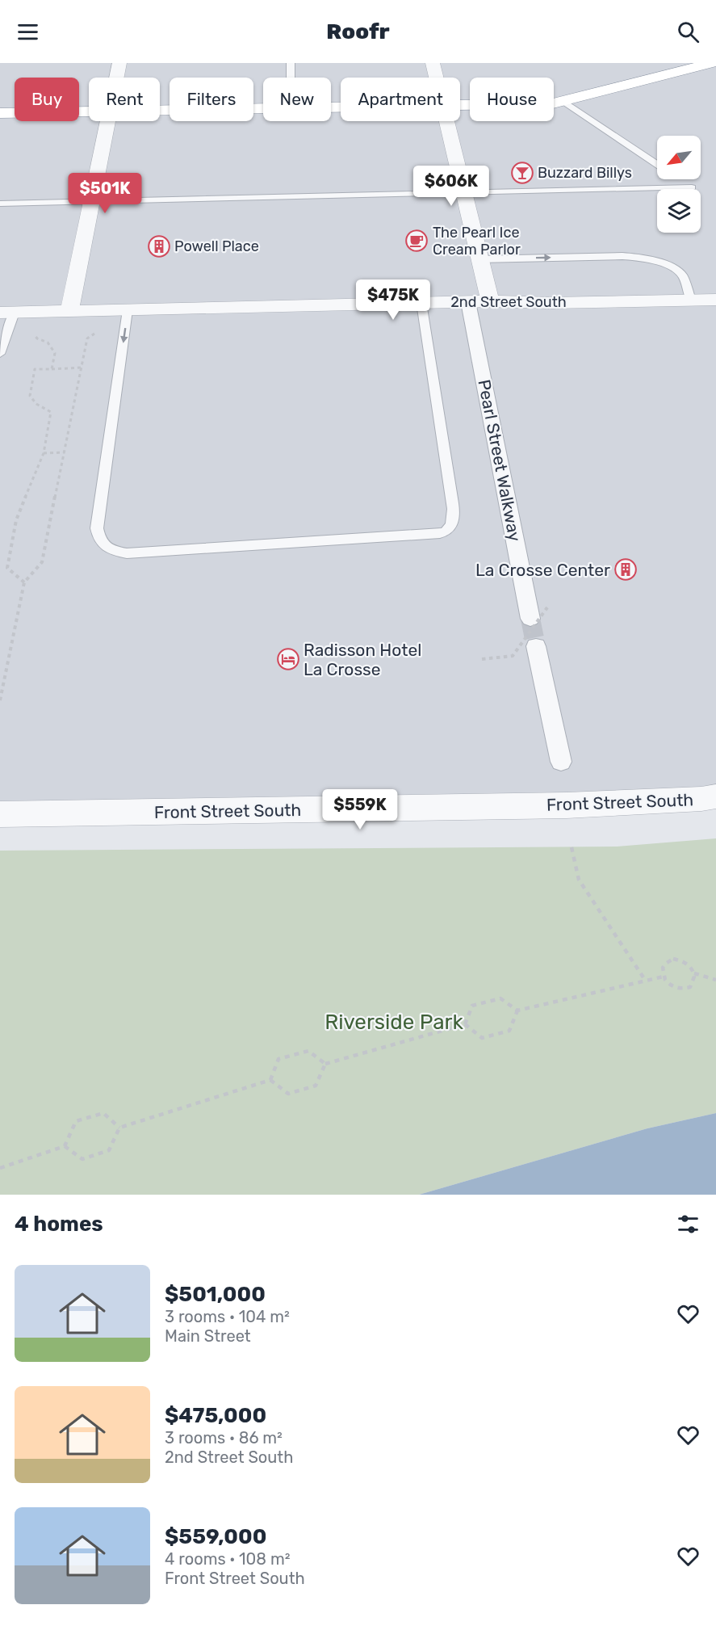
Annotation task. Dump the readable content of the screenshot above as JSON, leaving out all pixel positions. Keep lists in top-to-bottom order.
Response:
{
  "streets": {
    "street": ["2nd Street South", "Pearl Street Walkway", "Front Street South"]
  },
  "crossings": [
    ["2nd Street South", "Pearl Street Walkway"]
  ],
  "parks": ["Riverside Park"],
  "places": {
    "bar": ["Buzzard Billys"],
    "cafe": ["The Pearl Ice Cream Parlor"],
    "building": ["Powell Place", "La Crosse Center"],
    "hotel": ["Radisson Hotel La Crosse"]
  },
  "north": "bottom left",
  "page": {
    "header": "Roofr",
    "chip": [
      "Buy",
      "Rent",
      "Filters",
      "New",
      "Apartment",
      "House"
    ],
    "price": [
      "$606K",
      "$501K",
      "$475K",
      "$559K"
    ],
    "heading": "4 homes",
    "list": [
      {
        "name": "$501,000",
        "note": "3 rooms · 104 m² · Main Street"
      },
      {
        "name": "$475,000",
        "note": "3 rooms · 86 m² · 2nd Street South"
      },
      {
        "name": "$559,000",
        "note": "4 rooms · 108 m² · Front Street South"
      }
    ]
  }
}
